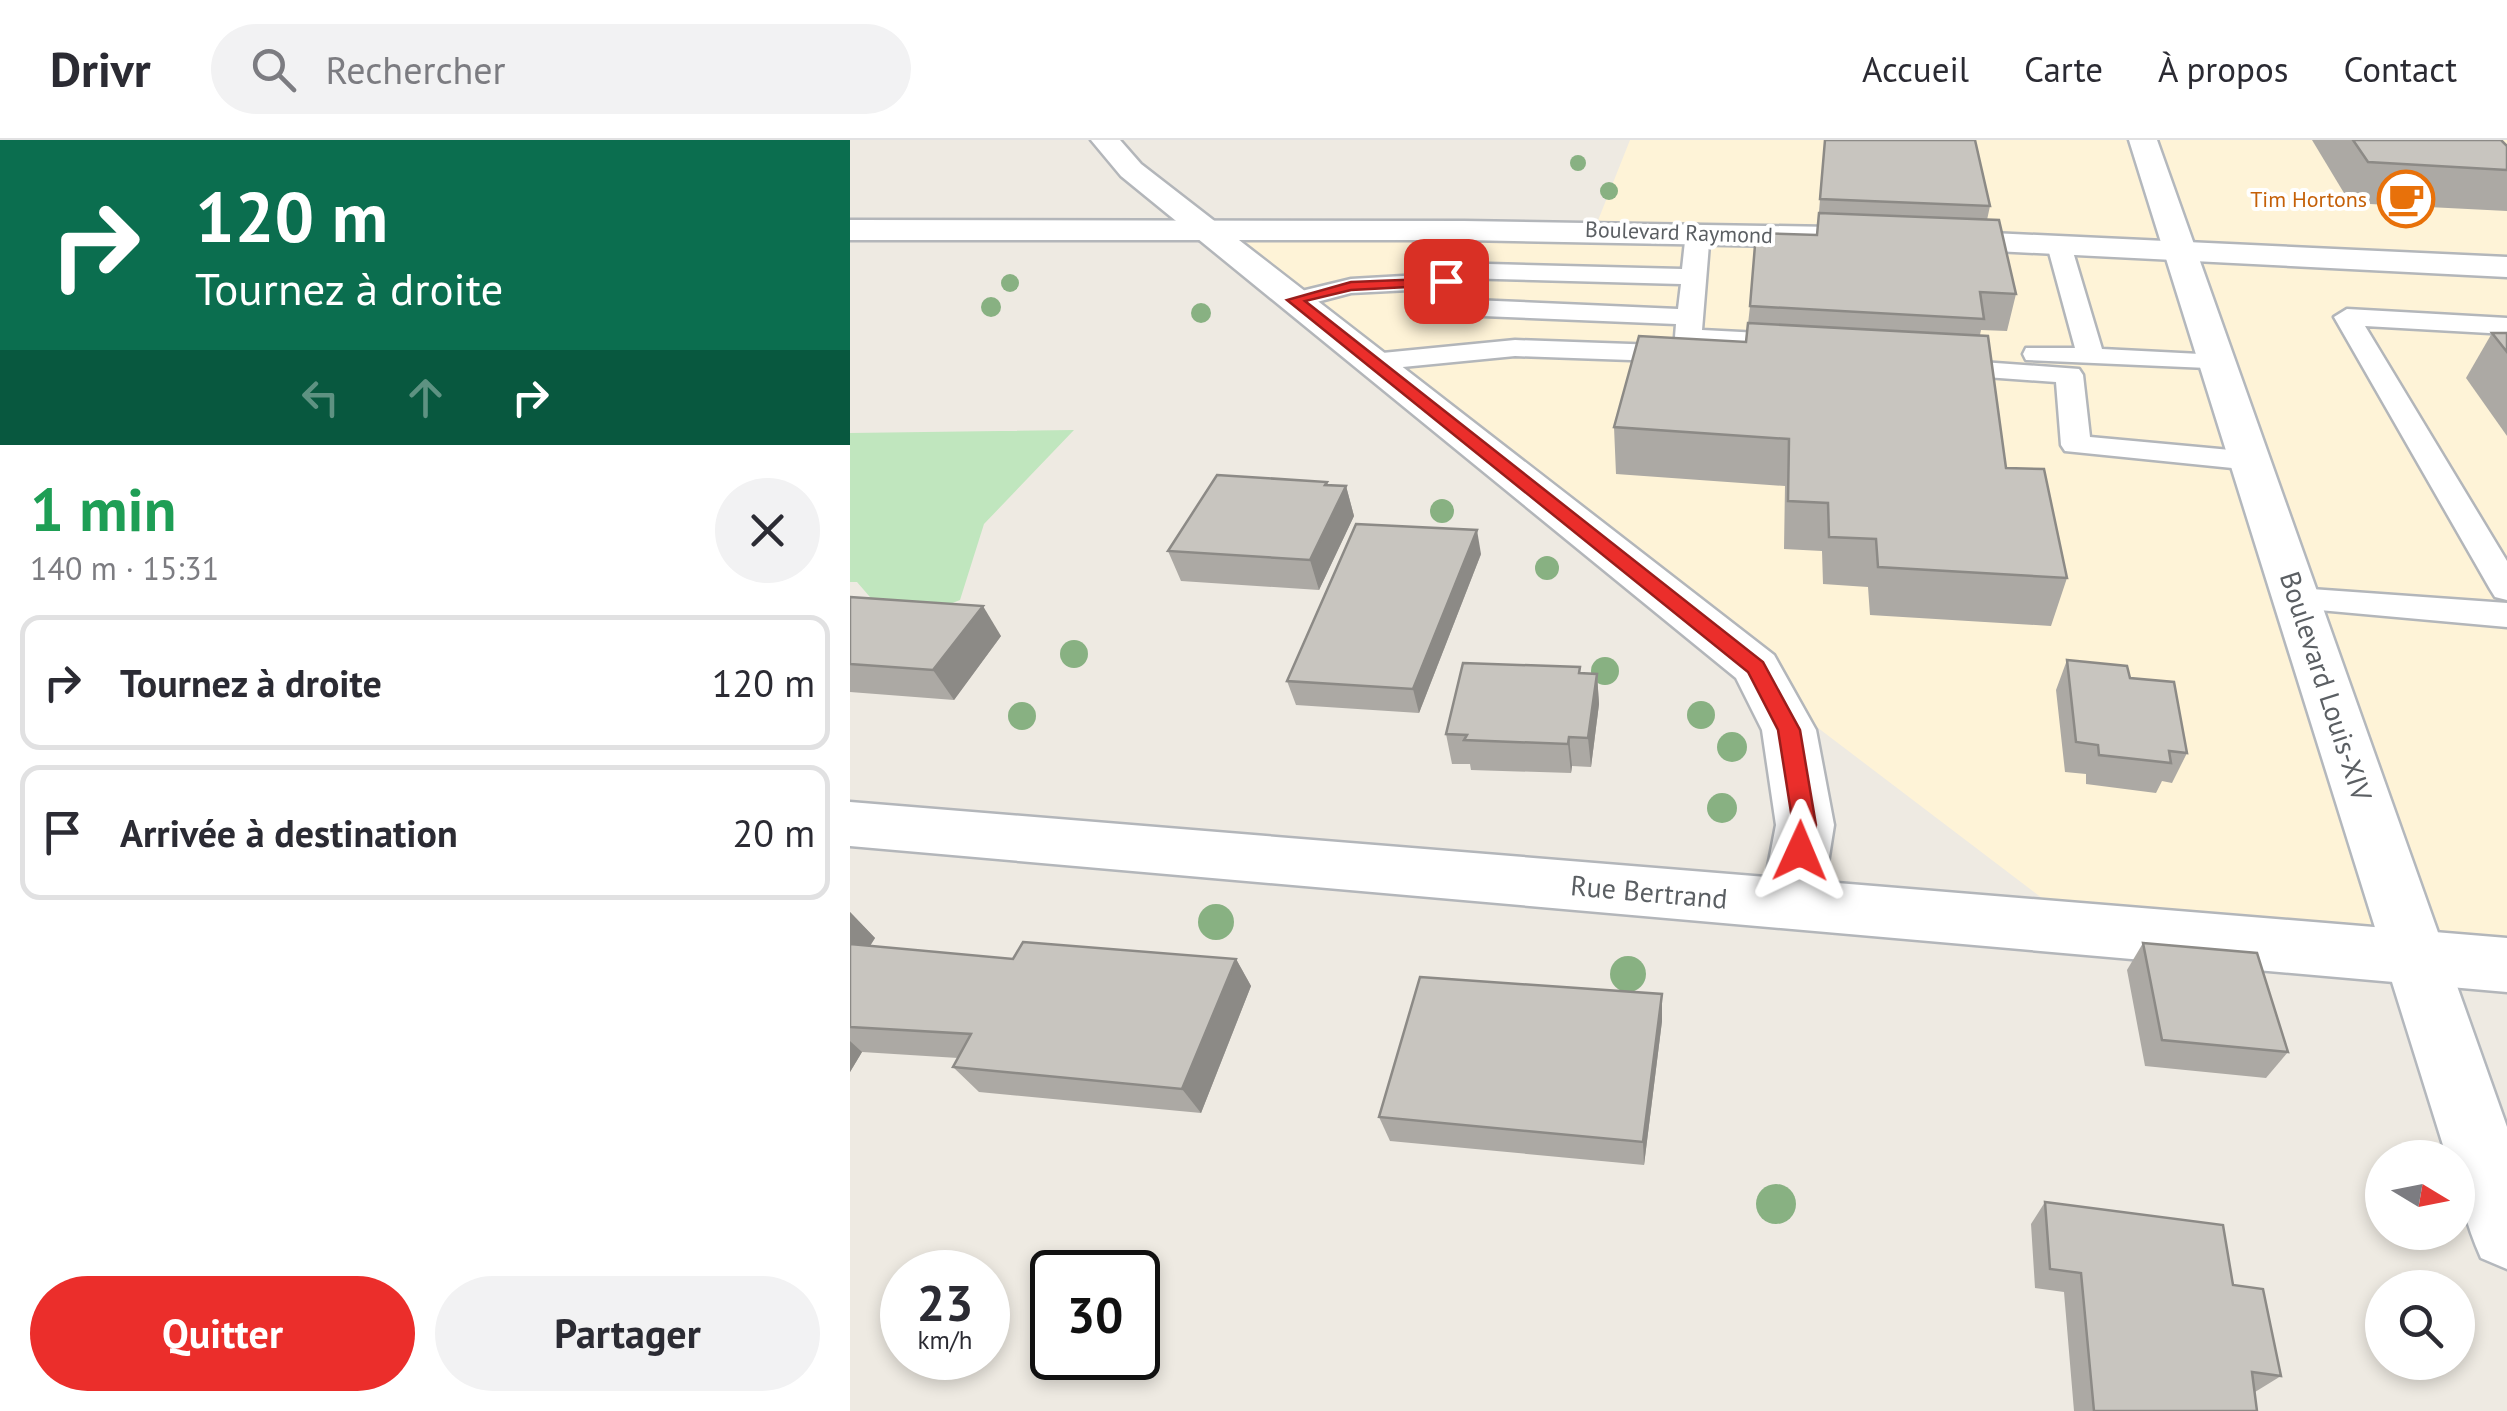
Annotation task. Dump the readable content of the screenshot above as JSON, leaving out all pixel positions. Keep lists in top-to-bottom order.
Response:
{
  "streets": {
    "street": ["Boulevard Raymond", "Boulevard Louis-XIV", "Rue Bertrand"]
  },
  "crossings": [
    ["Boulevard Raymond", "Boulevard Louis-XIV"],
    ["Boulevard Louis-XIV", "Rue Bertrand"]
  ],
  "places": {
    "cafe": ["Tim Hortons"]
  },
  "north": "right",
  "page": {
    "header": "Drivr",
    "search": "Rechercher",
    "nav": [
      "Accueil",
      "Carte",
      "À propos",
      "Contact"
    ],
    "turn": ["120 m", "Tournez à droite"],
    "heading": ["1 min", "140 m · 15:31"],
    "list": [
      {
        "name": "Tournez à droite",
        "value": "120 m"
      },
      {
        "name": "Arrivée à destination",
        "value": "20 m"
      }
    ],
    "speed": "23 km/h",
    "limit": "30",
    "buttons": ["Quitter", "Partager"]
  }
}
